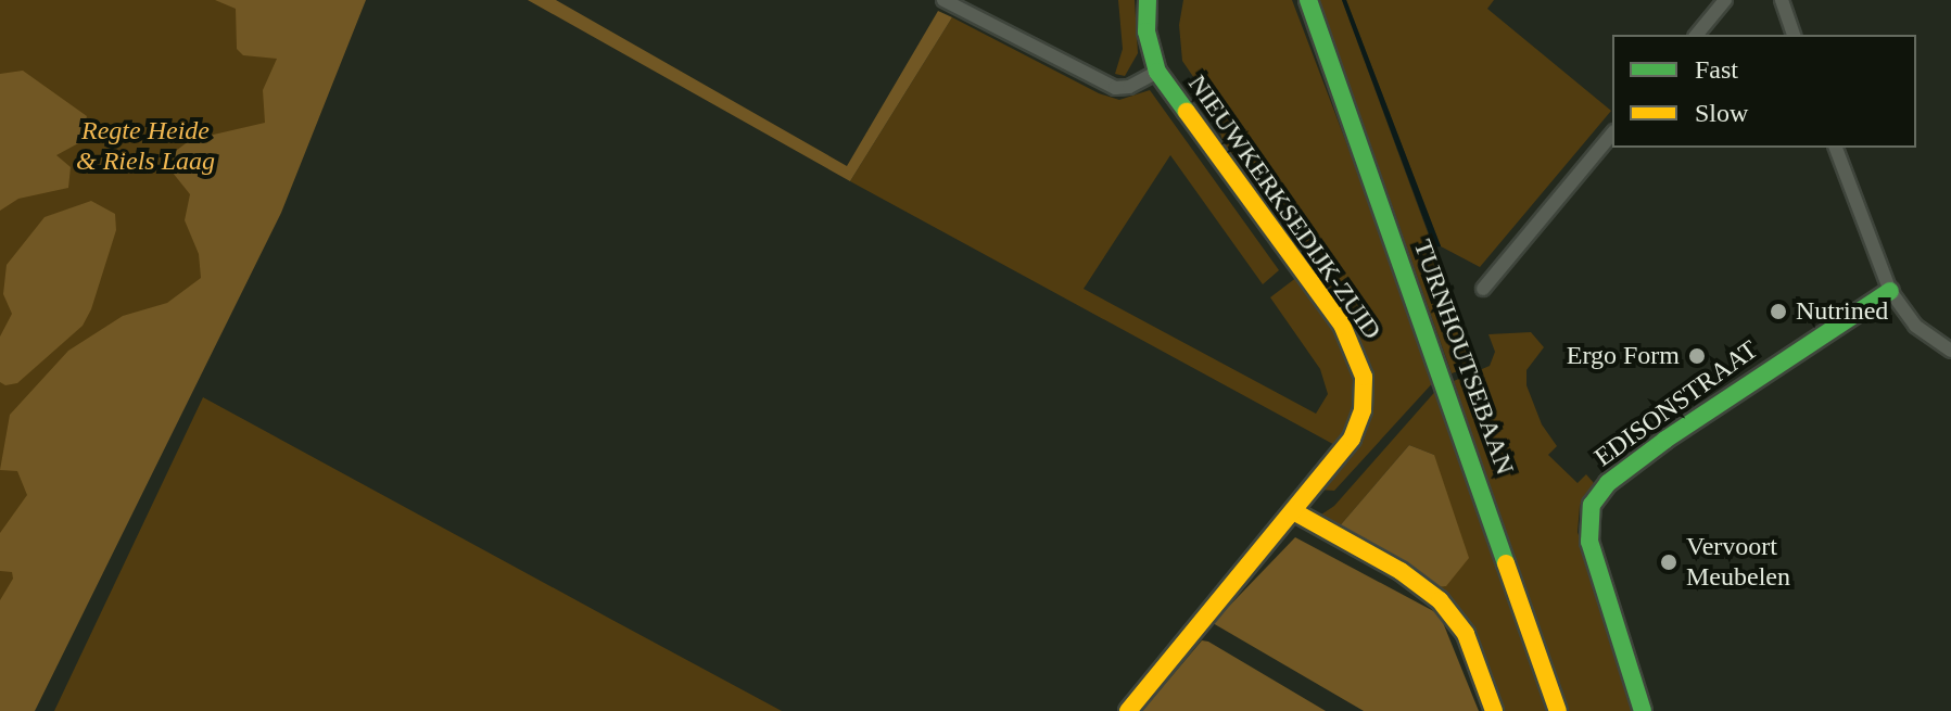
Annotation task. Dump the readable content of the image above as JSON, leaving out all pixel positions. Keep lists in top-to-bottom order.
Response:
{
  "streets": {
    "street": ["NIEUWKERKSEDIJK-ZUID", "TURNHOUTSEBAAN", "EDISONSTRAAT"]
  },
  "parks": ["Regte Heide & Riels Laag"],
  "places": ["Nutrined", "Ergo Form", "Vervoort Meubelen"],
  "legend": ["Fast", "Slow"]
}
